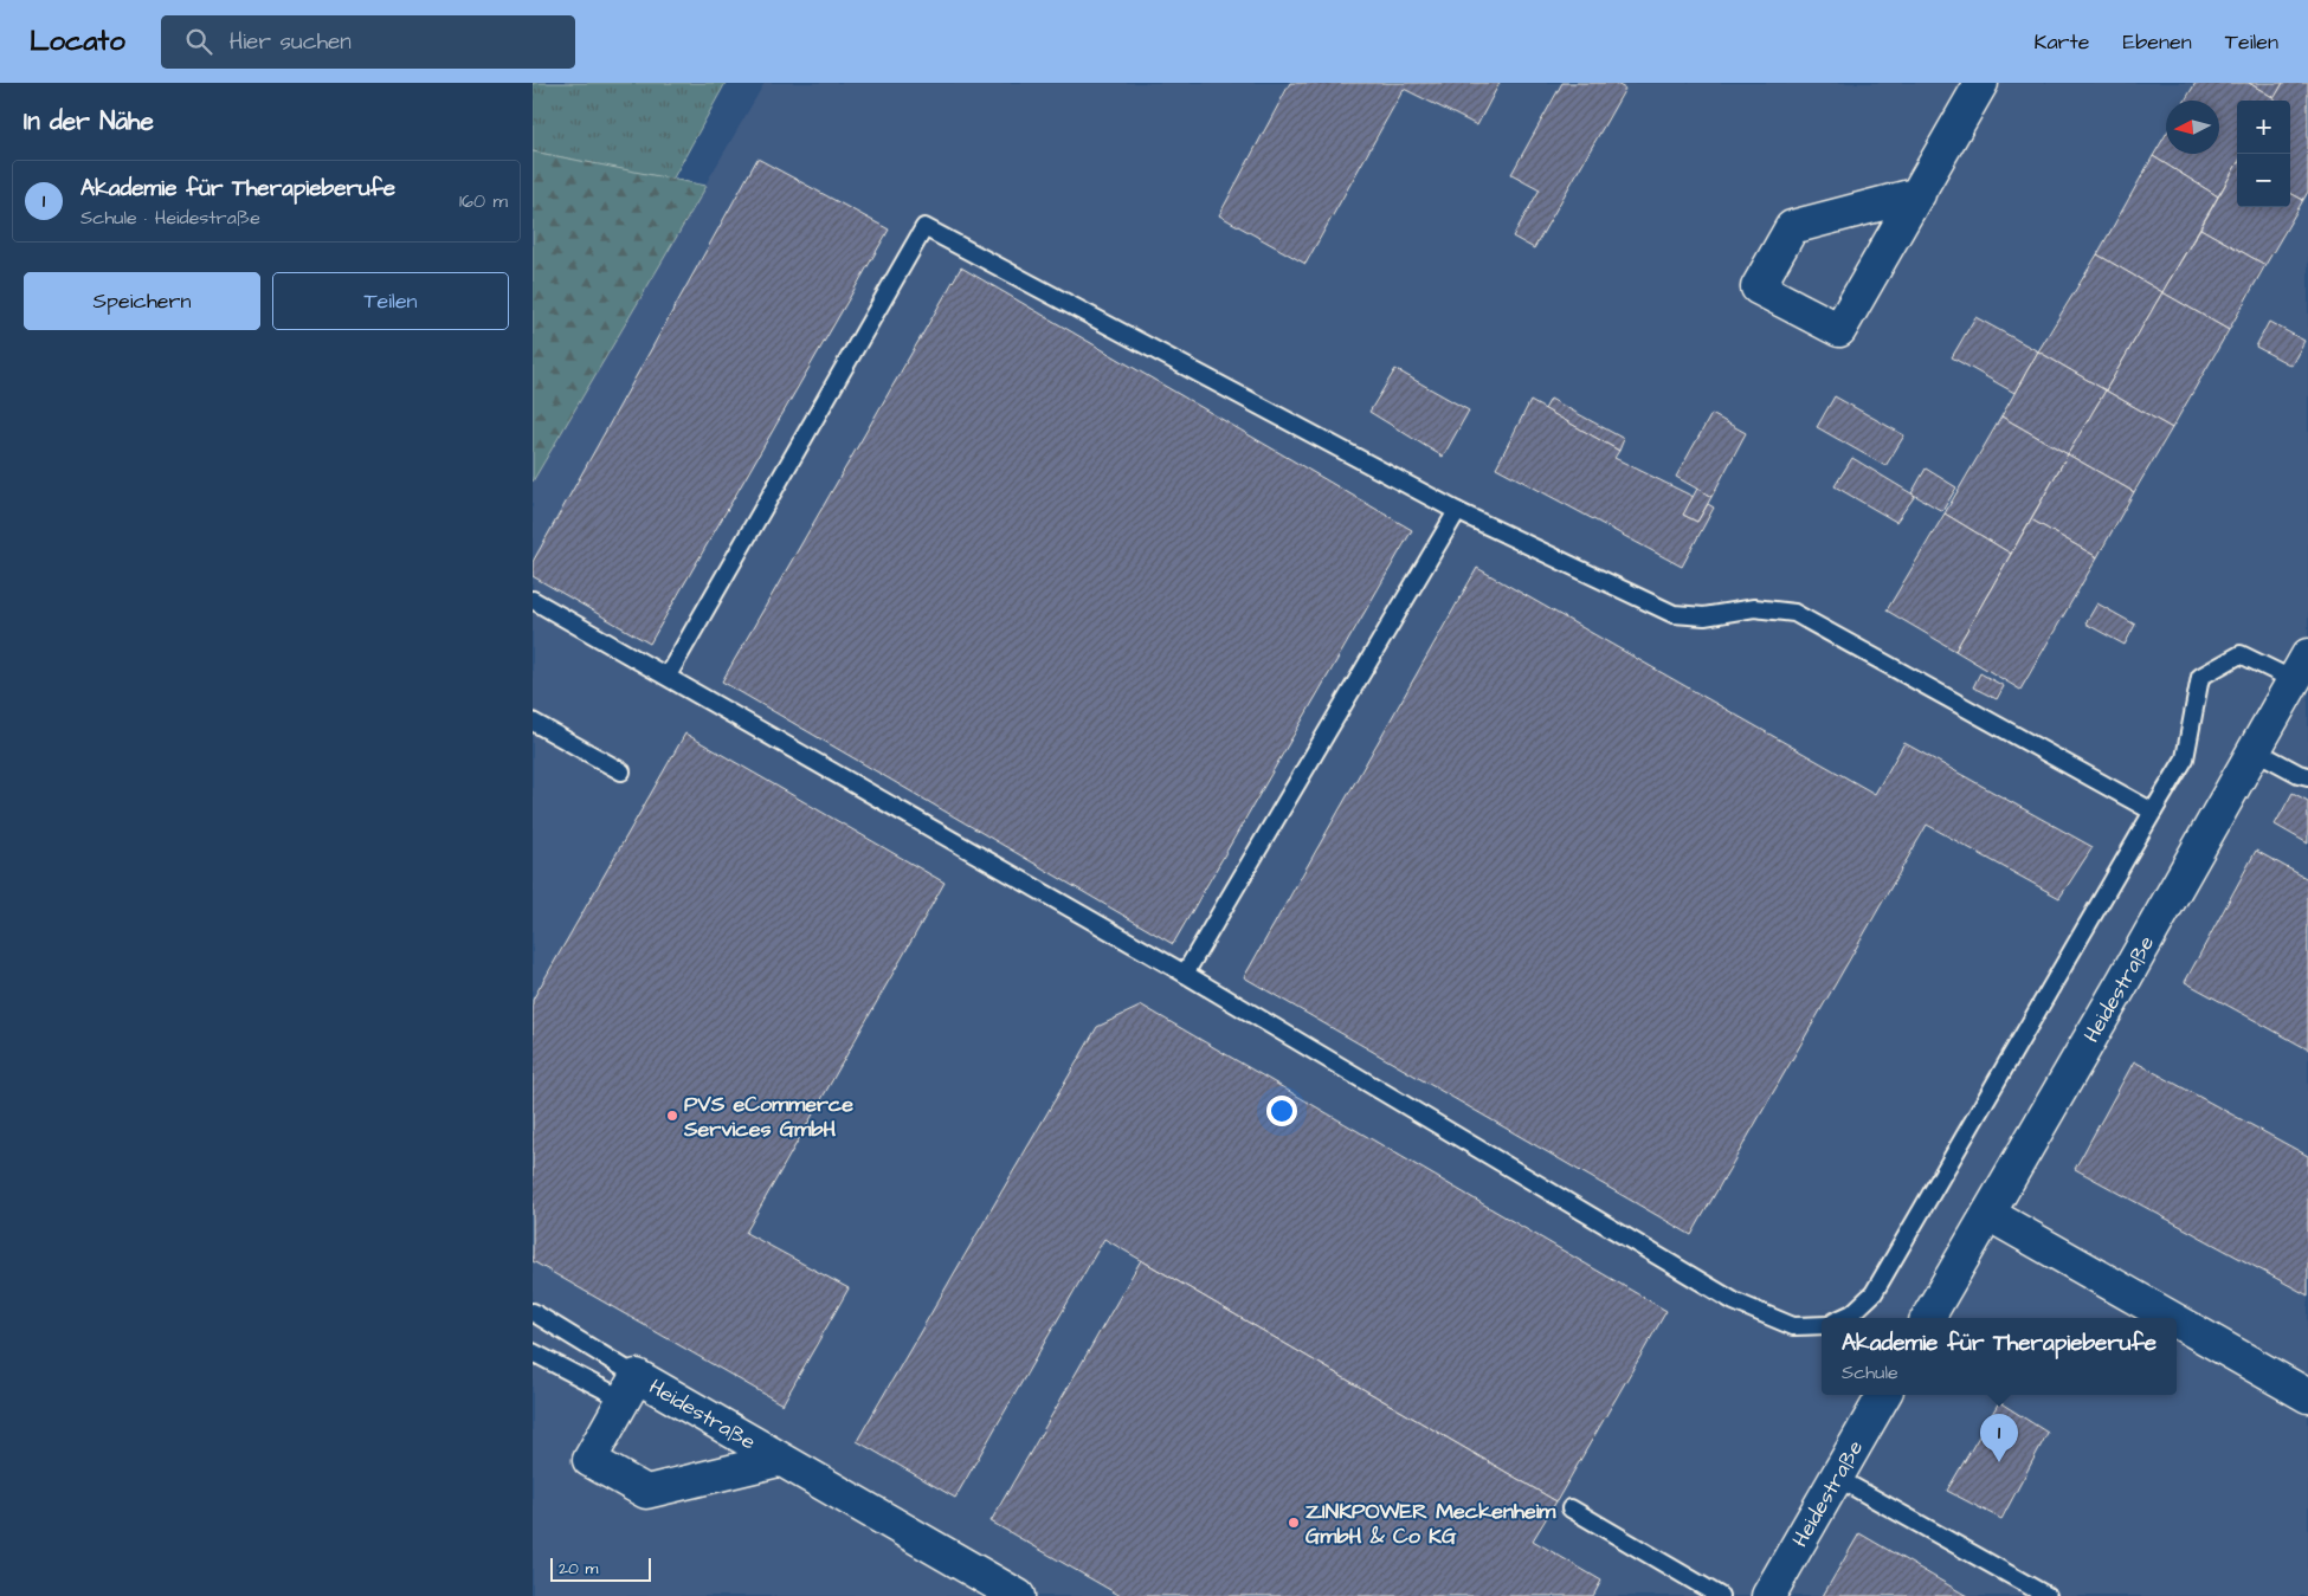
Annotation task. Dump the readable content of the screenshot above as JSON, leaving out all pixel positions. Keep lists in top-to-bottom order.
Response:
{
  "streets": {
    "street": ["Heidestraße"]
  },
  "places": ["PVS eCommerce Services GmbH", "ZINKPOWER Meckenheim GmbH & Co KG"],
  "scale_bar": "20 m",
  "north": "left",
  "page": {
    "header": "Locato",
    "search": "Hier suchen",
    "nav": ["Karte", "Ebenen", "Teilen"],
    "heading": "In der Nähe",
    "map_buttons": ["+", "−"],
    "list": [
      {
        "mark": "1",
        "name": "Akademie für Therapieberufe",
        "note": "Schule · Heidestraße",
        "value": "160 m"
      }
    ],
    "buttons": ["Speichern", "Teilen"],
    "popup": ["Akademie für Therapieberufe", "Schule"],
    "pins": "1",
    "scale": "20 m"
  }
}
